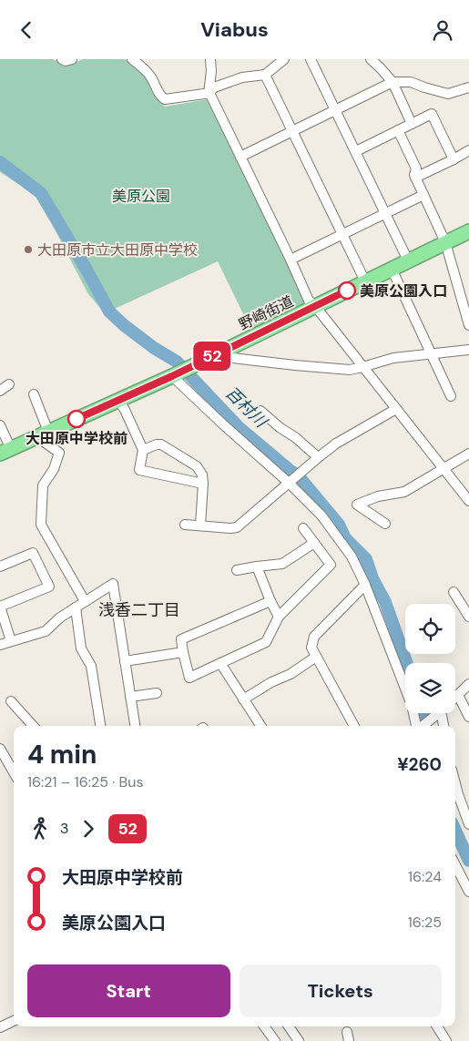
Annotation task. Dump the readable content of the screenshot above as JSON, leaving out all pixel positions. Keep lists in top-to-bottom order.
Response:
{
  "streets": {
    "highway": ["野崎街道"]
  },
  "districts": ["浅香二丁目"],
  "water": ["百村川"],
  "parks": ["美原公園"],
  "places": ["大田原市立大田原中学校", "美原公園入口", "大田原中学校前"],
  "lines": ["bus line 52"],
  "page": {
    "header": "Viabus",
    "on_map": "52",
    "heading": ["4 min", "16:21 – 16:25 · Bus", "¥260"],
    "legs": ["3", "52"],
    "list": [
      {
        "name": "大田原中学校前",
        "value": "16:24"
      },
      {
        "name": "美原公園入口",
        "value": "16:25"
      }
    ],
    "buttons": ["Start", "Tickets"]
  }
}
